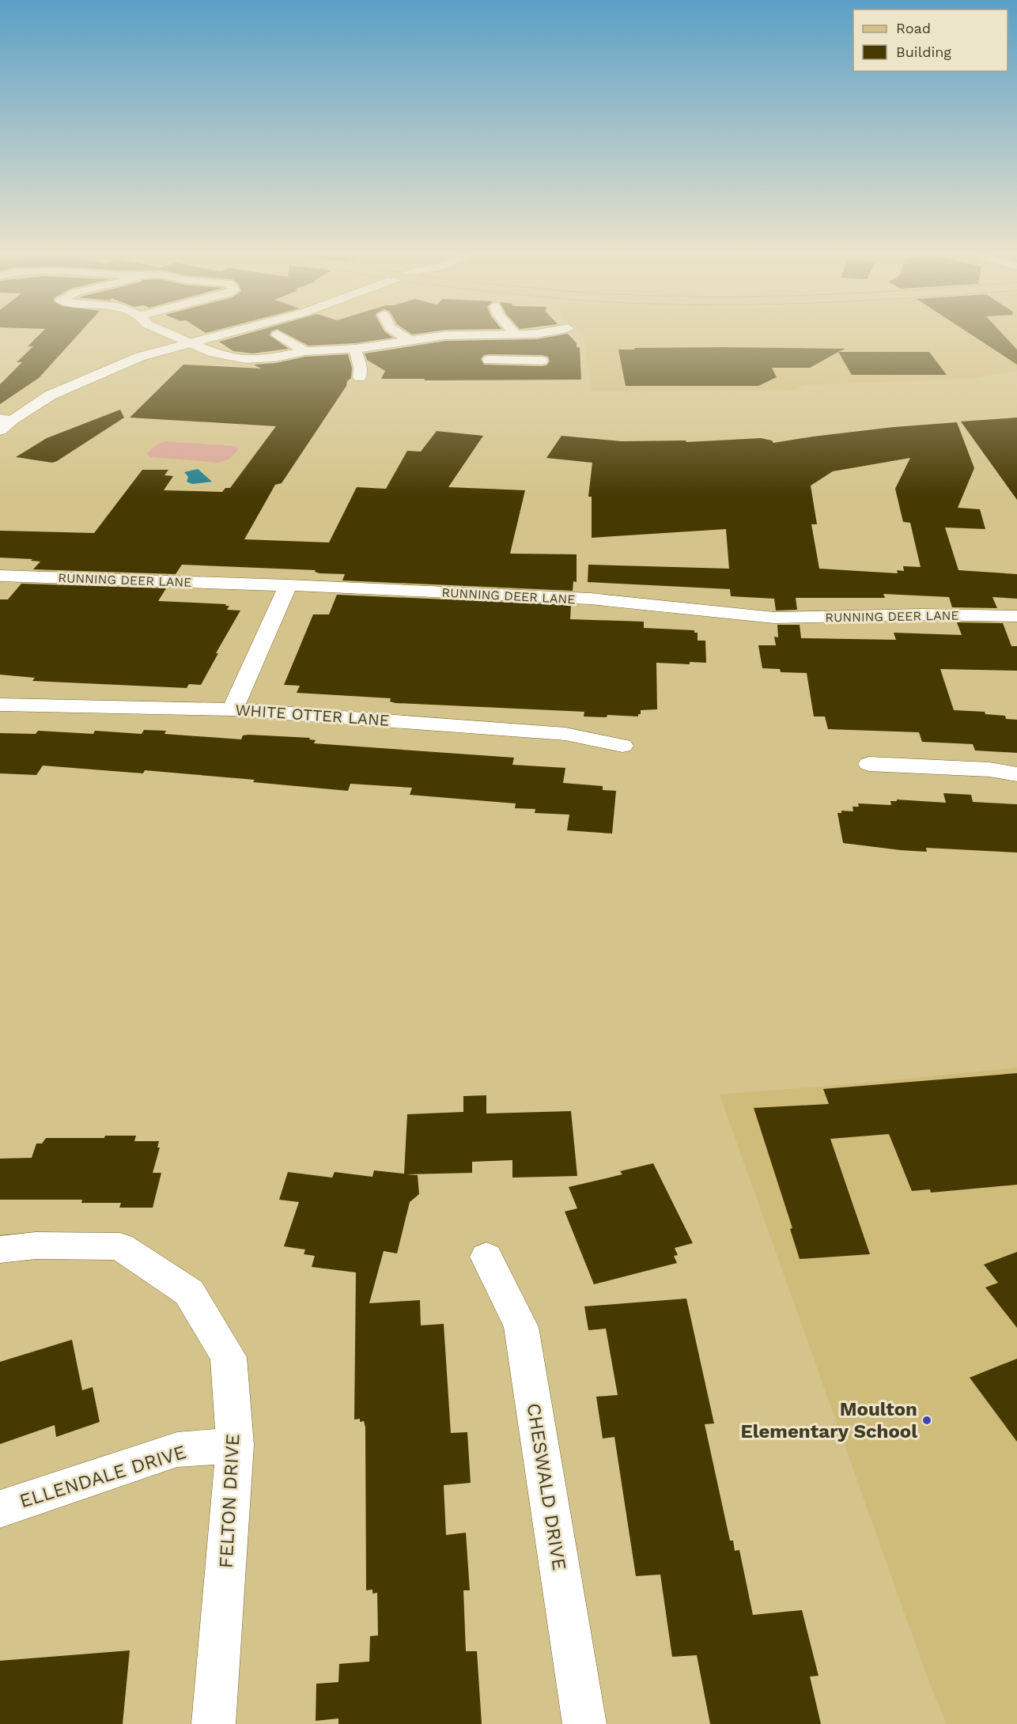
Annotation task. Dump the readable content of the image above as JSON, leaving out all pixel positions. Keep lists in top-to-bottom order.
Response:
{
  "streets": {
    "street": [
      "RUNNING DEER LANE",
      "WHITE OTTER LANE",
      "ELLENDALE DRIVE",
      "CHESWALD DRIVE",
      "FELTON DRIVE"
    ]
  },
  "crossings": [
    ["ELLENDALE DRIVE", "FELTON DRIVE"]
  ],
  "places": ["Moulton Elementary School"],
  "legend": ["Road", "Building"]
}
